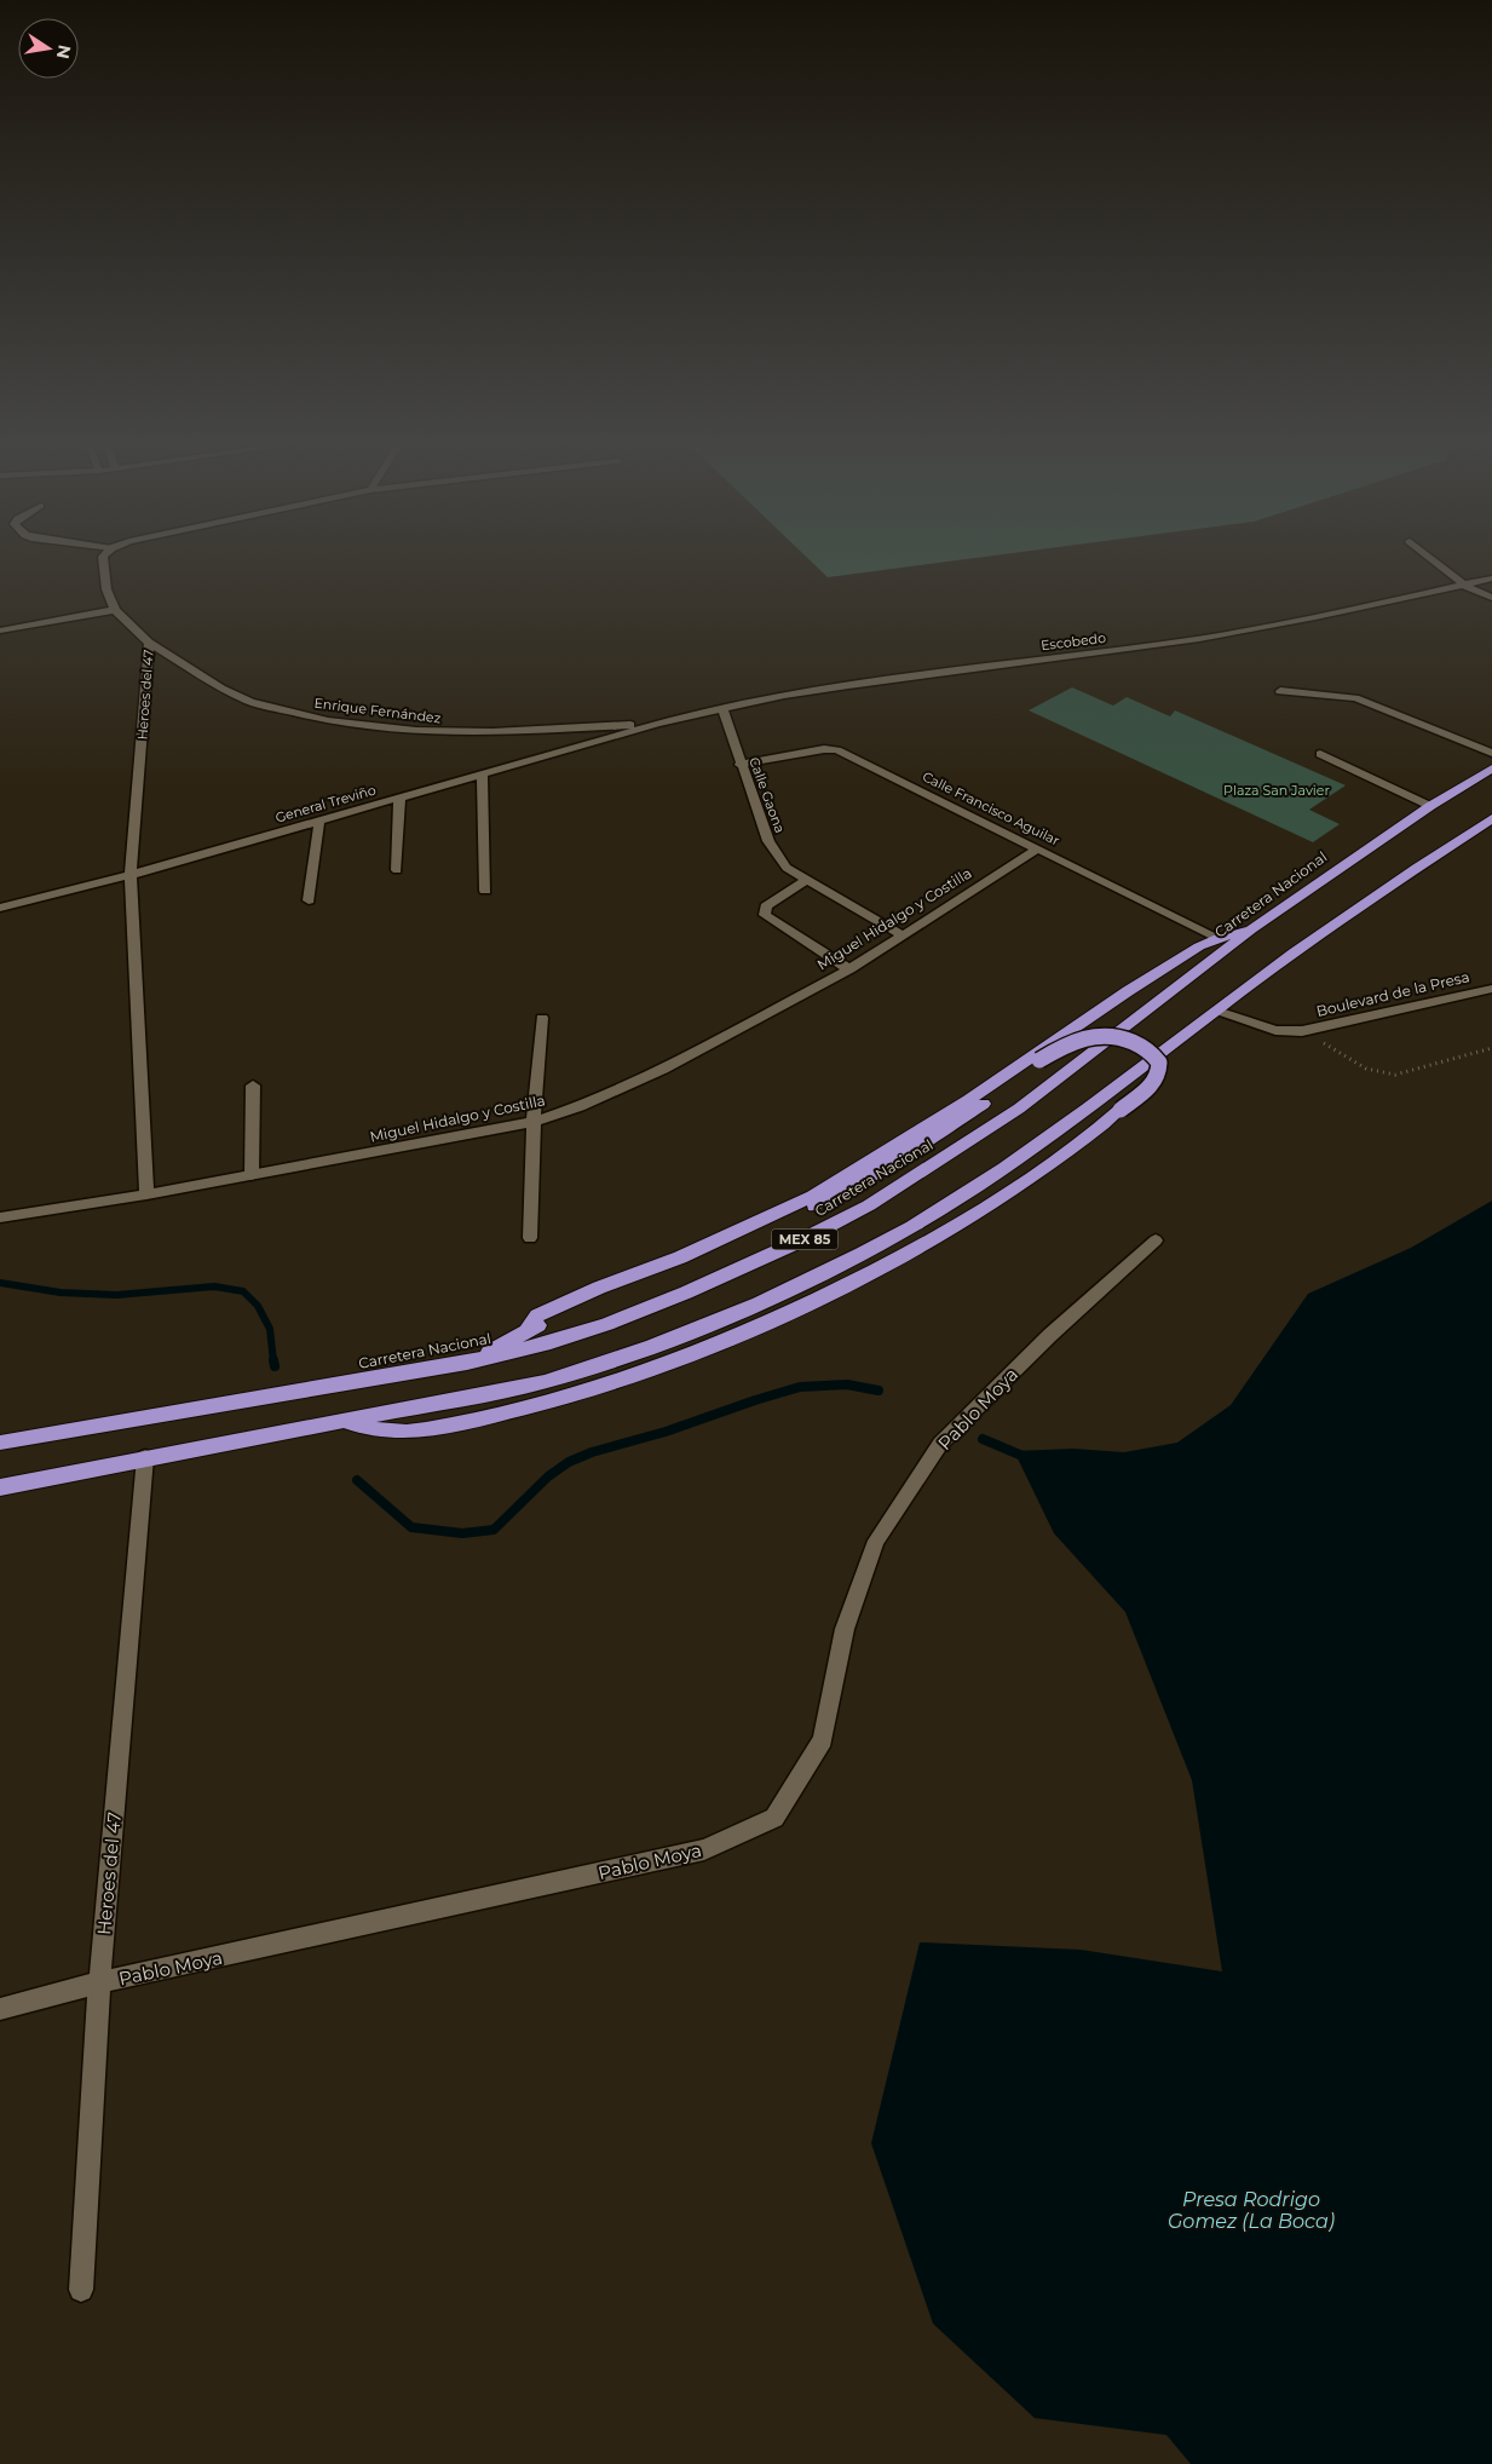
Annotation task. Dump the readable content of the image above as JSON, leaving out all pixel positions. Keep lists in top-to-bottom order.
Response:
{
  "streets": {
    "highway": ["Carretera Nacional", "MEX 85"],
    "street": [
      "Escobedo",
      "Heroes del 47",
      "Enrique Fernández",
      "Calle Gaona",
      "General Treviño",
      "Calle Francisco Aguilar",
      "Miguel Hidalgo y Costilla",
      "Boulevard de la Presa",
      "Pablo Moya"
    ]
  },
  "crossings": [
    ["Escobedo", "Enrique Fernández"],
    ["Escobedo", "Calle Gaona"],
    ["Escobedo", "General Treviño"],
    ["Heroes del 47", "Enrique Fernández"],
    ["Heroes del 47", "General Treviño"],
    ["Heroes del 47", "Miguel Hidalgo y Costilla"],
    ["Heroes del 47", "MEX 85"],
    ["Heroes del 47", "Pablo Moya"],
    ["Enrique Fernández", "General Treviño"],
    ["Calle Gaona", "Calle Francisco Aguilar"],
    ["Calle Gaona", "Miguel Hidalgo y Costilla"],
    ["Calle Francisco Aguilar", "Miguel Hidalgo y Costilla"],
    ["Calle Francisco Aguilar", "MEX 85"],
    ["Carretera Nacional", "MEX 85"],
    ["Boulevard de la Presa", "MEX 85"]
  ],
  "water": ["Presa Rodrigo Gomez (La Boca)"],
  "parks": ["Plaza San Javier"],
  "north": "right"
}
